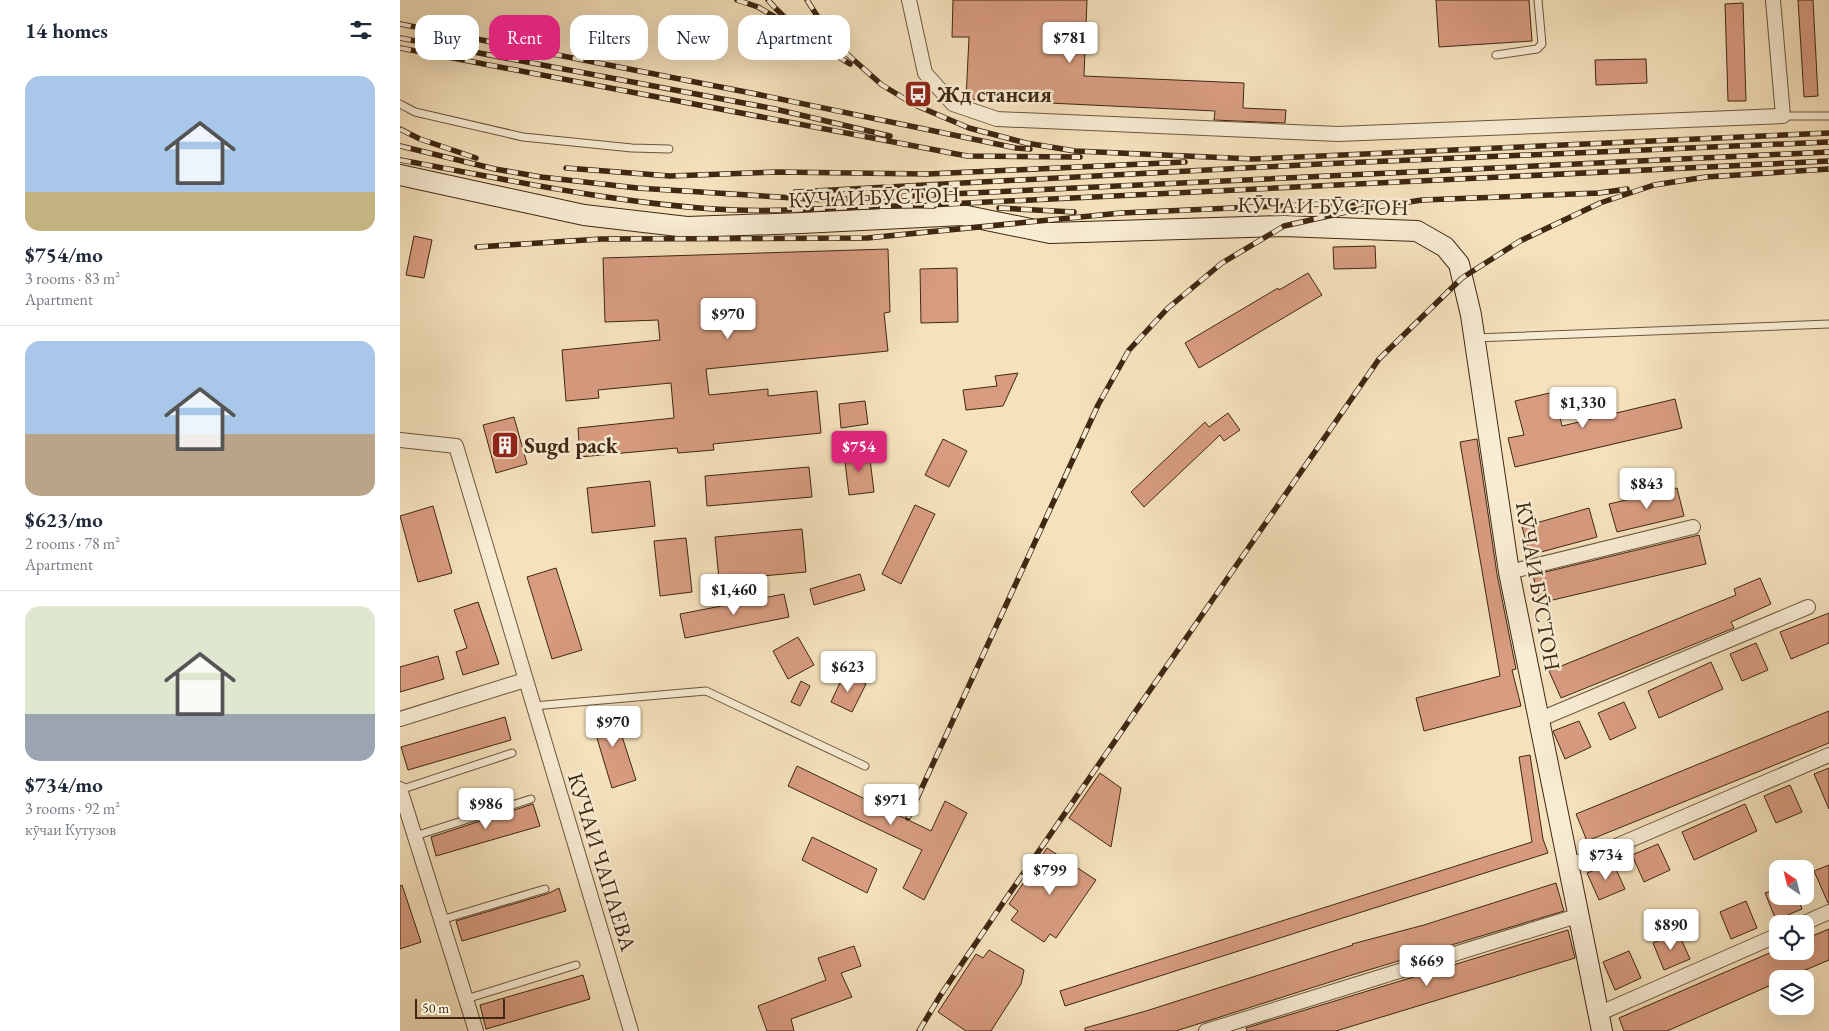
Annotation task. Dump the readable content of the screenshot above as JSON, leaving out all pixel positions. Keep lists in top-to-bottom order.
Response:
{
  "streets": {
    "main road": ["КӮЧАИ БӮСТОН"],
    "street": ["КУЧАИ ЧАПАЕВА"]
  },
  "places": {
    "bus stop": ["Жд стансия"],
    "building": ["Sugd pack"]
  },
  "scale_bar": "50 m",
  "north": "top left",
  "page": {
    "heading": "14 homes",
    "chip": [
      "Buy",
      "Rent",
      "Filters",
      "New",
      "Apartment"
    ],
    "price": [
      "$781",
      "$970",
      "$1,330",
      "$754",
      "$843",
      "$1,460",
      "$623",
      "$970",
      "$971",
      "$986",
      "$734",
      "$799",
      "$890",
      "$669"
    ],
    "list": [
      {
        "name": "$754/mo",
        "note": "3 rooms · 83 m² · Apartment"
      },
      {
        "name": "$623/mo",
        "note": "2 rooms · 78 m² · Apartment"
      },
      {
        "name": "$734/mo",
        "note": "3 rooms · 92 m² · кӯчаи Кутузов"
      }
    ],
    "scale": "50 m"
  }
}
